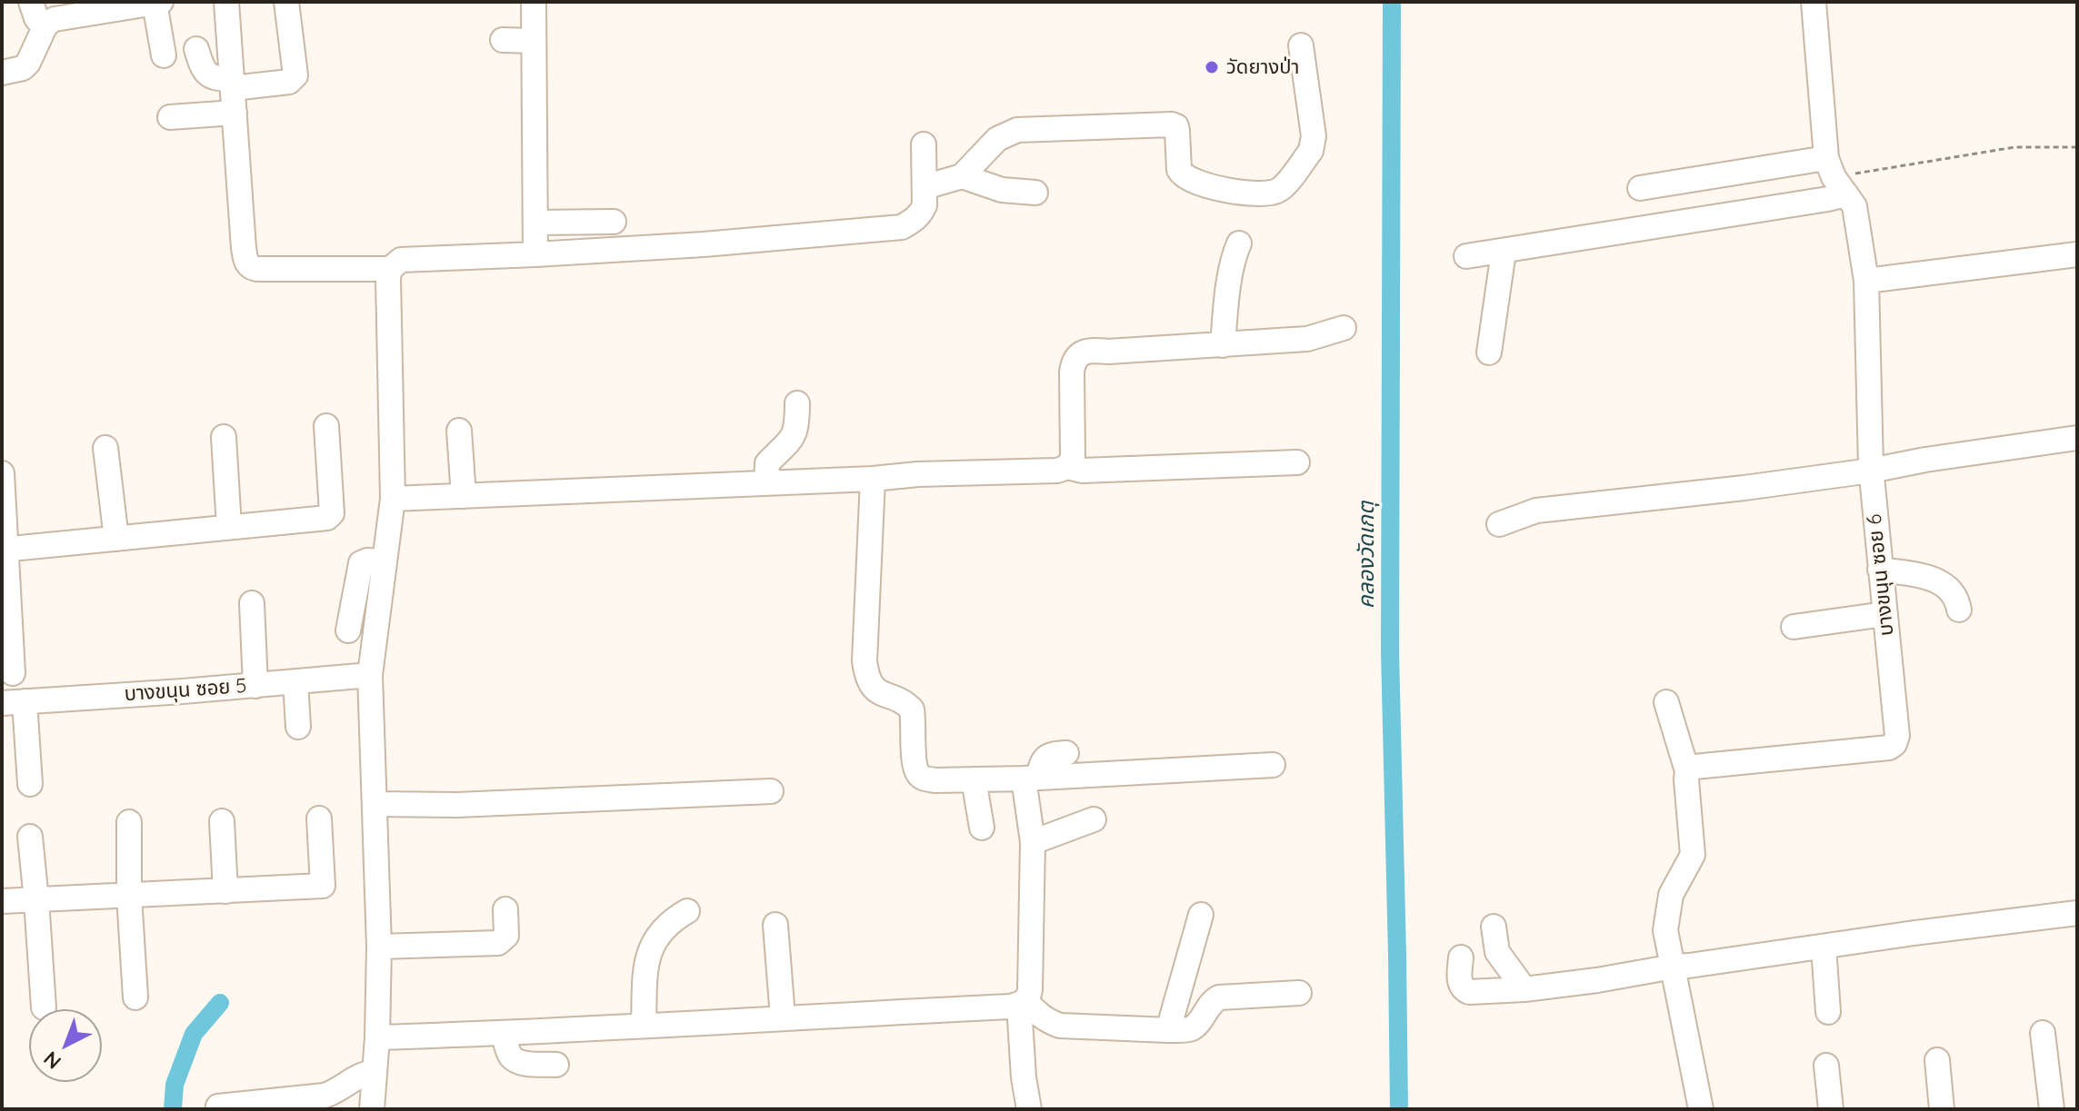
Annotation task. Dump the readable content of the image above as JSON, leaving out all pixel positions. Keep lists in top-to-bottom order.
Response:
{
  "streets": {
    "street": ["บางขนุน ซอย 6", "บางขนุน ซอย 5"]
  },
  "water": ["คลองวัดเกตุ"],
  "places": ["วัดยางป่า"],
  "north": "bottom left"
}
